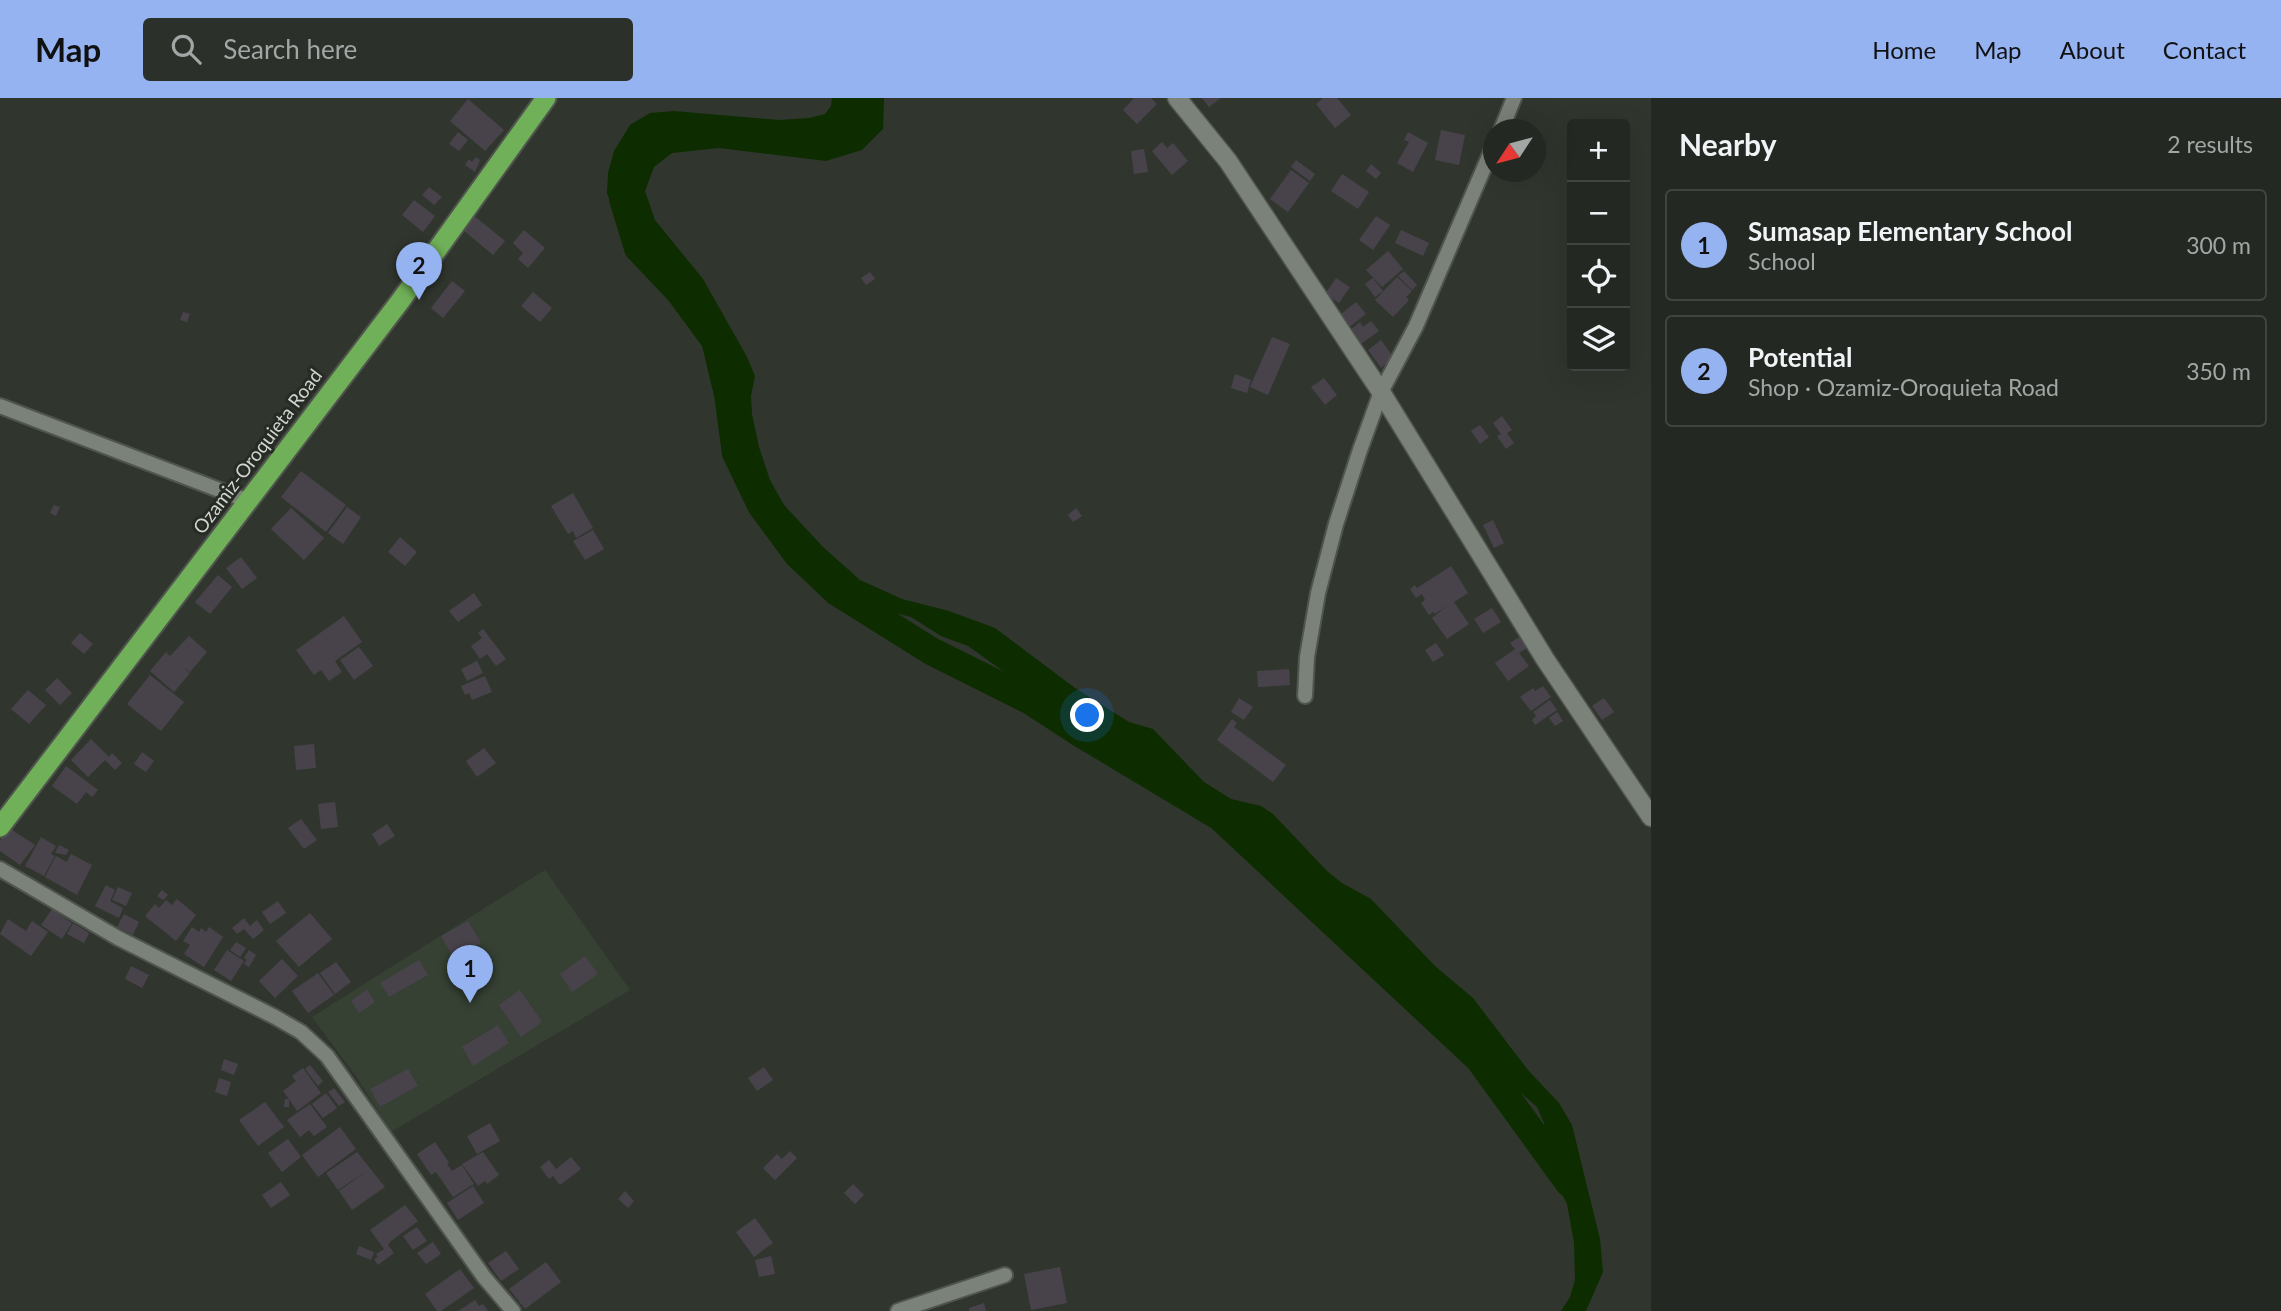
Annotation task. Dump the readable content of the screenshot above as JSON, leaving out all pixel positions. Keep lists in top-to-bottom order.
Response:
{
  "streets": {
    "highway": ["Ozamiz-Oroquieta Road"]
  },
  "north": "bottom left",
  "page": {
    "header": "Map",
    "search": "Search here",
    "nav": [
      "Home",
      "Map",
      "About",
      "Contact"
    ],
    "heading": ["Nearby", "2 results"],
    "map_buttons": ["+", "−"],
    "list": [
      {
        "mark": "1",
        "name": "Sumasap Elementary School",
        "note": "School",
        "value": "300 m"
      },
      {
        "mark": "2",
        "name": "Potential",
        "note": "Shop · Ozamiz-Oroquieta Road",
        "value": "350 m"
      }
    ],
    "pins": ["2", "1"]
  }
}
